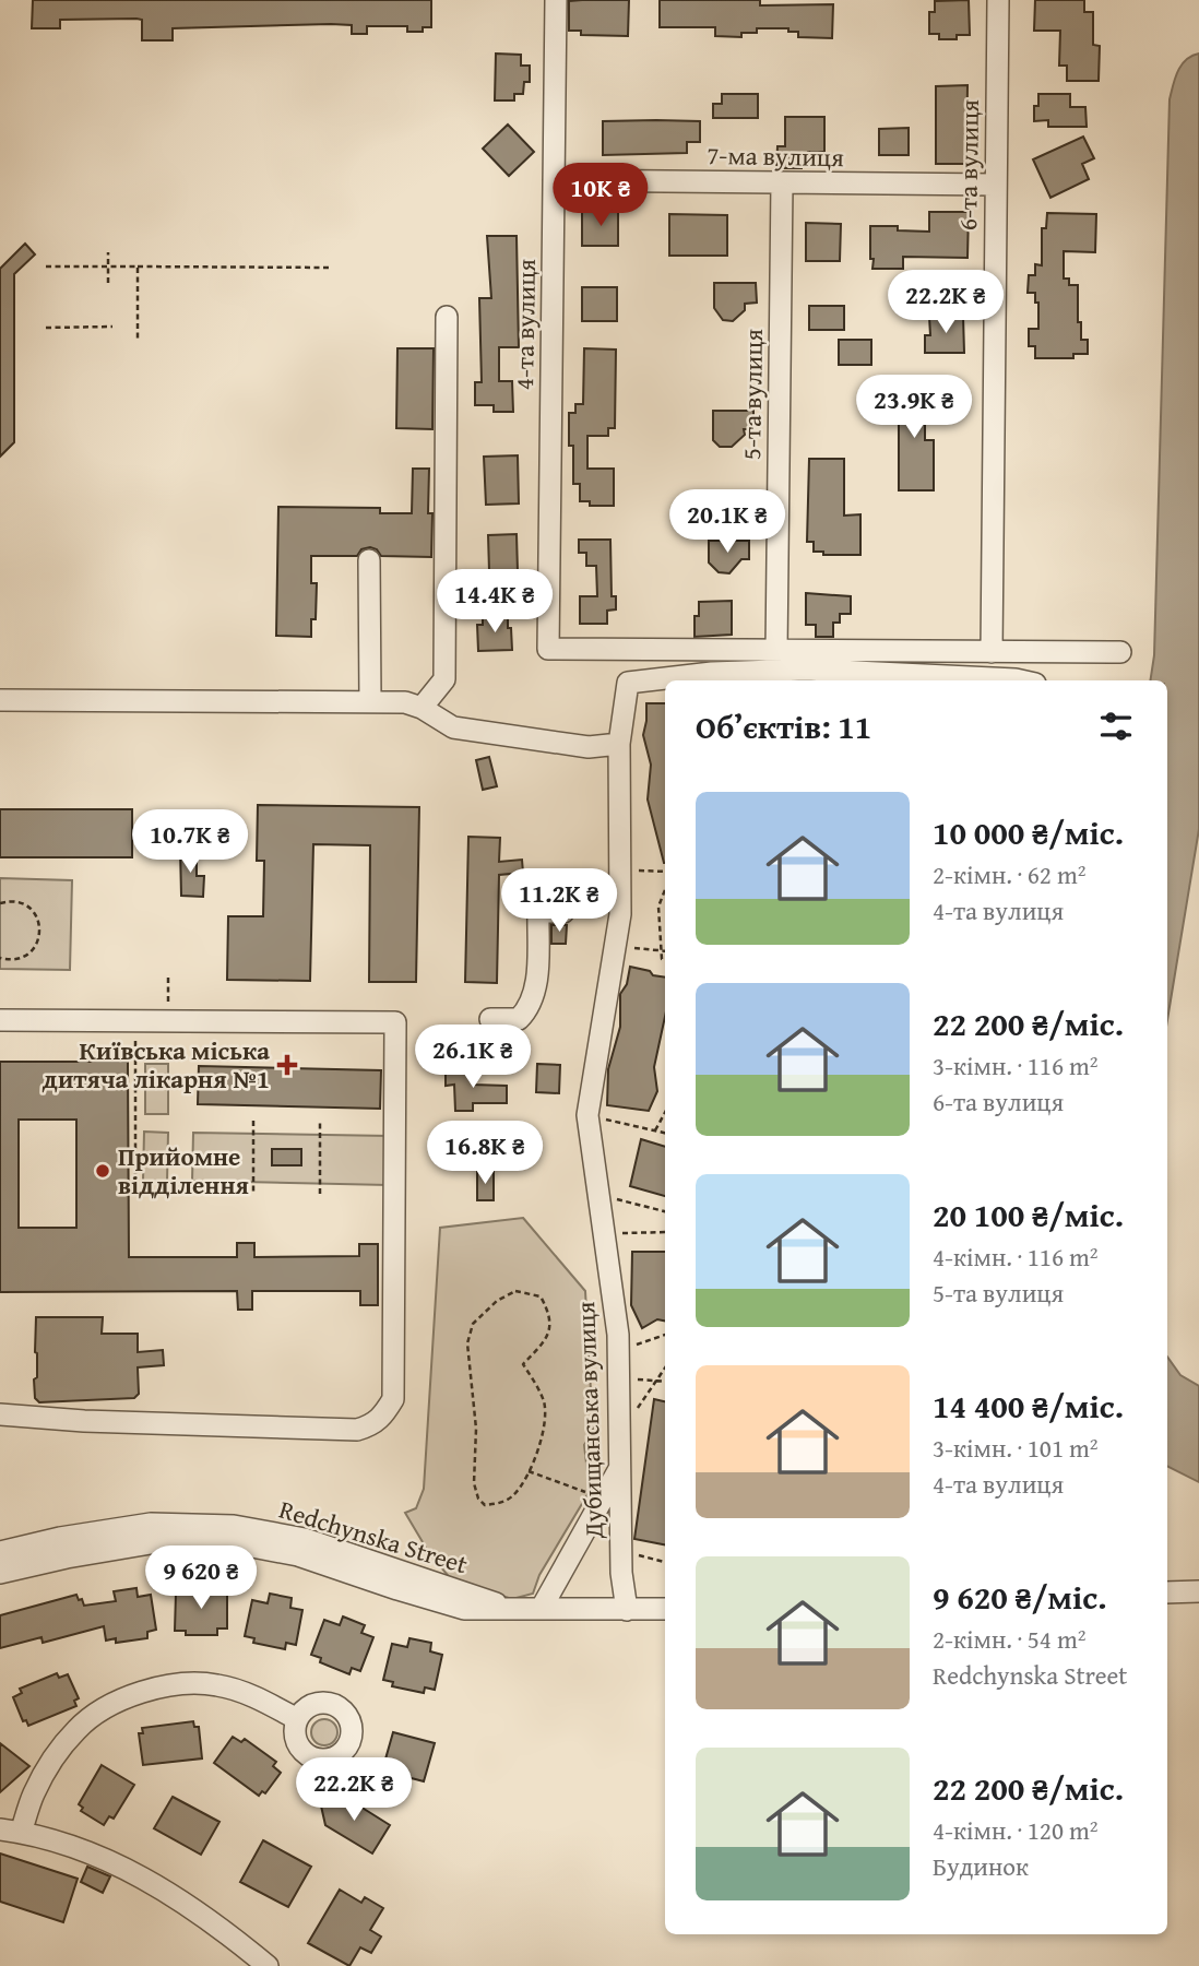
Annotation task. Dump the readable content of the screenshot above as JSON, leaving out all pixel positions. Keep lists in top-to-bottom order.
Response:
{
  "streets": {
    "street": [
      "7-ма вулиця",
      "6-та вулиця",
      "4-та вулиця",
      "5-та вулиця",
      "Дубищанська вулиця",
      "Redchynska Street"
    ]
  },
  "crossings": [
    ["7-ма вулиця", "6-та вулиця"],
    ["7-ма вулиця", "4-та вулиця"],
    ["7-ма вулиця", "5-та вулиця"],
    ["4-та вулиця", "5-та вулиця"],
    ["Дубищанська вулиця", "Redchynska Street"]
  ],
  "places": {
    "health": ["Київська міська дитяча лікарня №1"],
    "other": ["Прийомне відділення"]
  },
  "page": {
    "price": [
      "10K ₴",
      "22.2K ₴",
      "23.9K ₴",
      "20.1K ₴",
      "14.4K ₴",
      "10.7K ₴",
      "11.2K ₴",
      "26.1K ₴",
      "16.8K ₴",
      "9 620 ₴",
      "22.2K ₴"
    ],
    "heading": "Об’єктів: 11",
    "list": [
      {
        "name": "10 000 ₴/міс.",
        "note": "2-кімн. · 62 m² · 4-та вулиця"
      },
      {
        "name": "22 200 ₴/міс.",
        "note": "3-кімн. · 116 m² · 6-та вулиця"
      },
      {
        "name": "20 100 ₴/міс.",
        "note": "4-кімн. · 116 m² · 5-та вулиця"
      },
      {
        "name": "14 400 ₴/міс.",
        "note": "3-кімн. · 101 m² · 4-та вулиця"
      },
      {
        "name": "9 620 ₴/міс.",
        "note": "2-кімн. · 54 m² · Redchynska Street"
      },
      {
        "name": "22 200 ₴/міс.",
        "note": "4-кімн. · 120 m² · Будинок"
      }
    ]
  }
}
